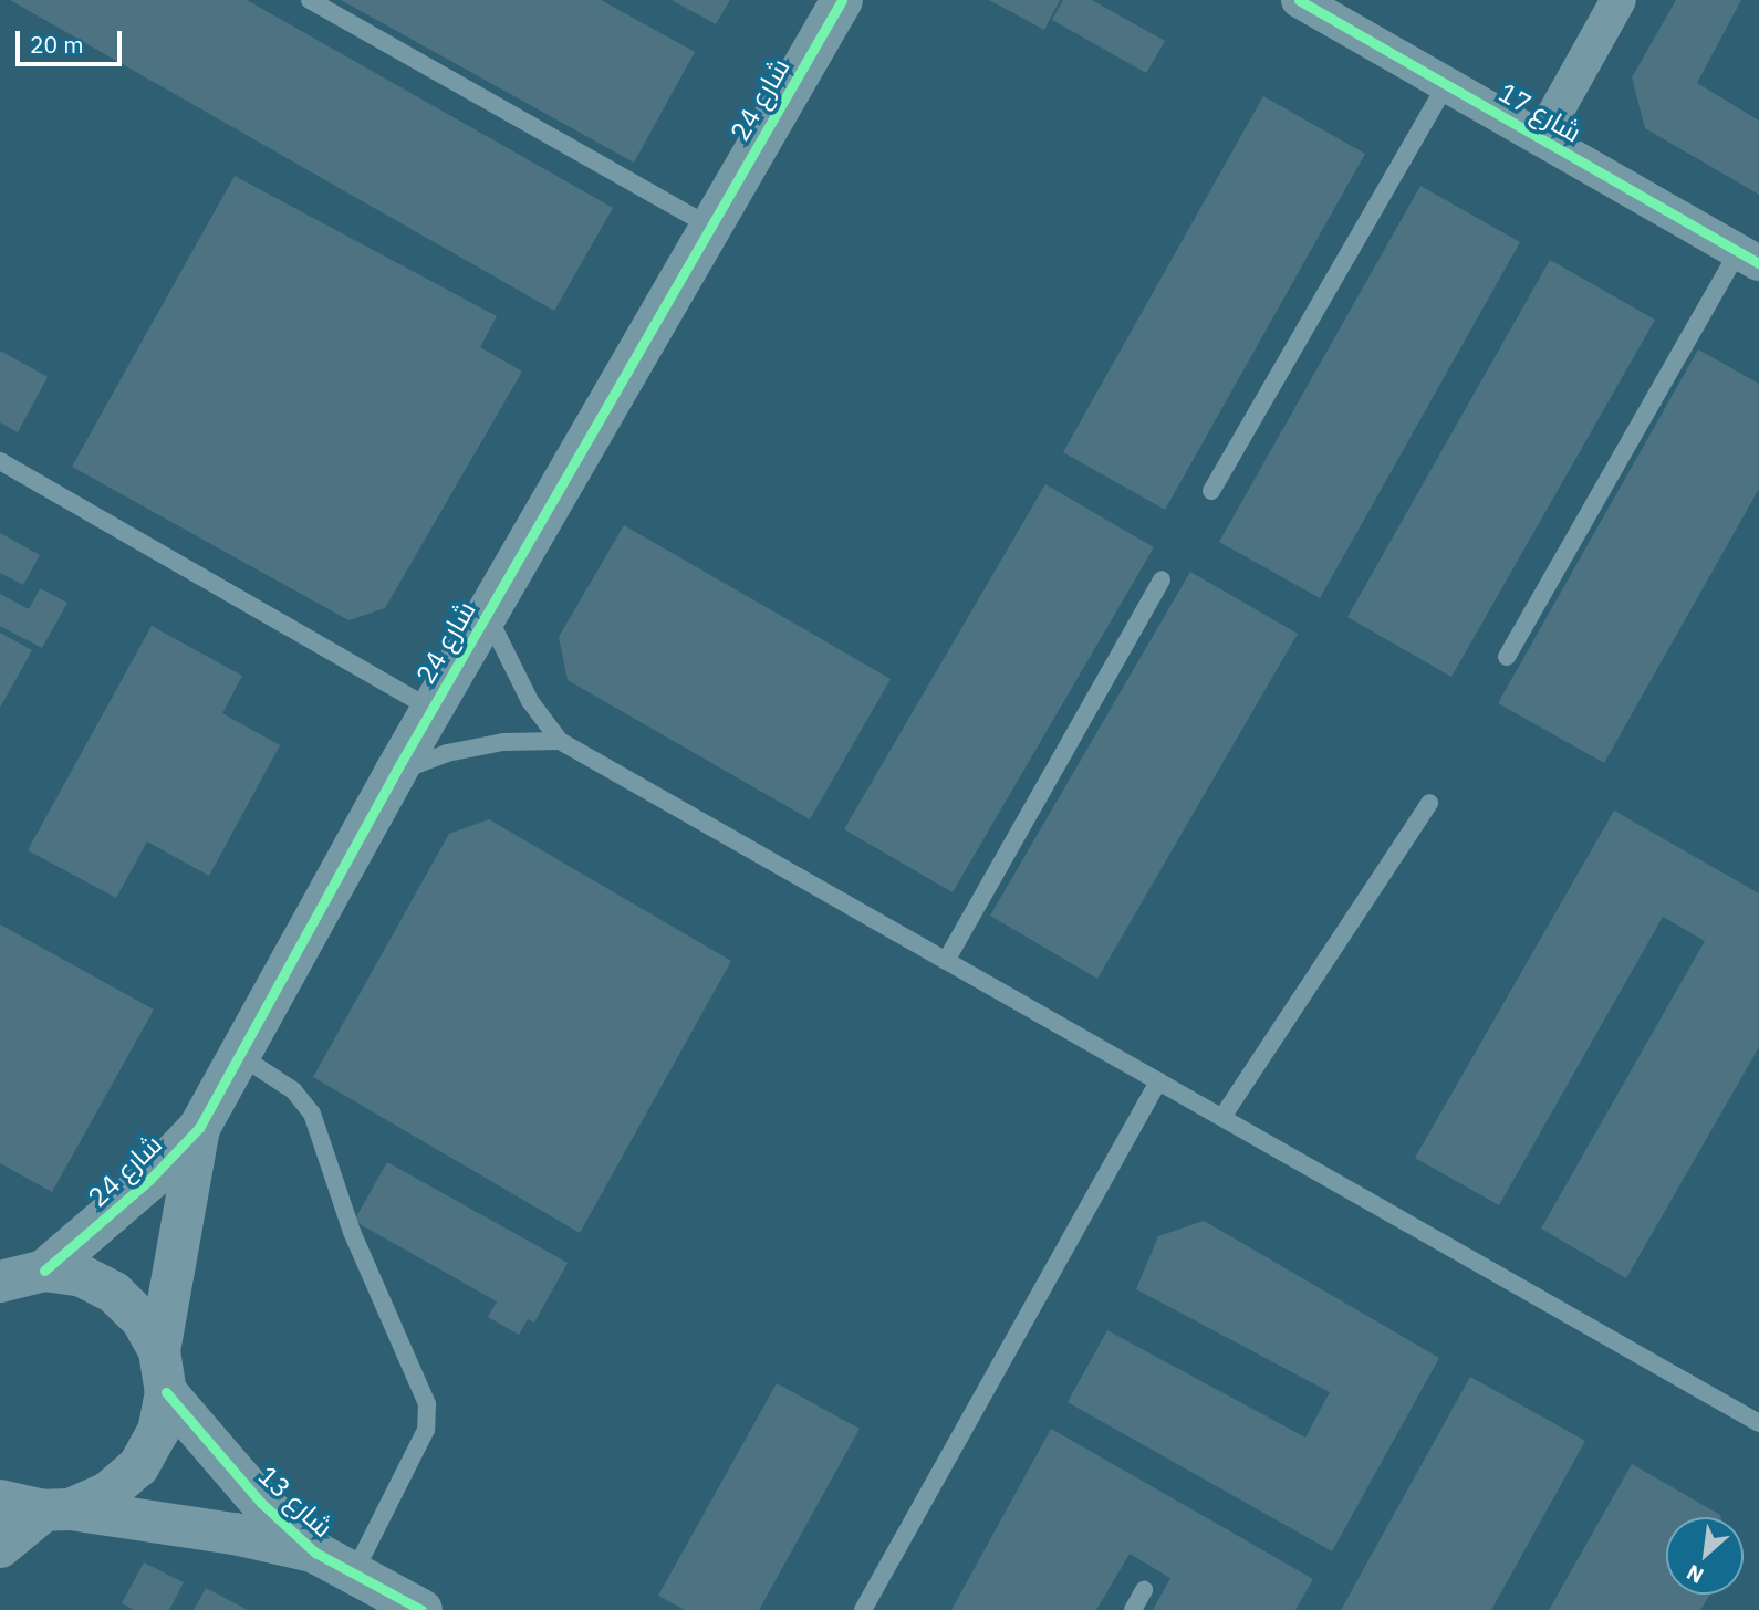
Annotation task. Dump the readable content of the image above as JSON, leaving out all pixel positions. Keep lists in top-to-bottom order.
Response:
{
  "streets": {
    "street": ["شارع 24", "شارع 17", "شارع 13"]
  },
  "crossings": [
    ["شارع 24", "شارع 13"]
  ],
  "scale_bar": "20 m",
  "north": "bottom left"
}
